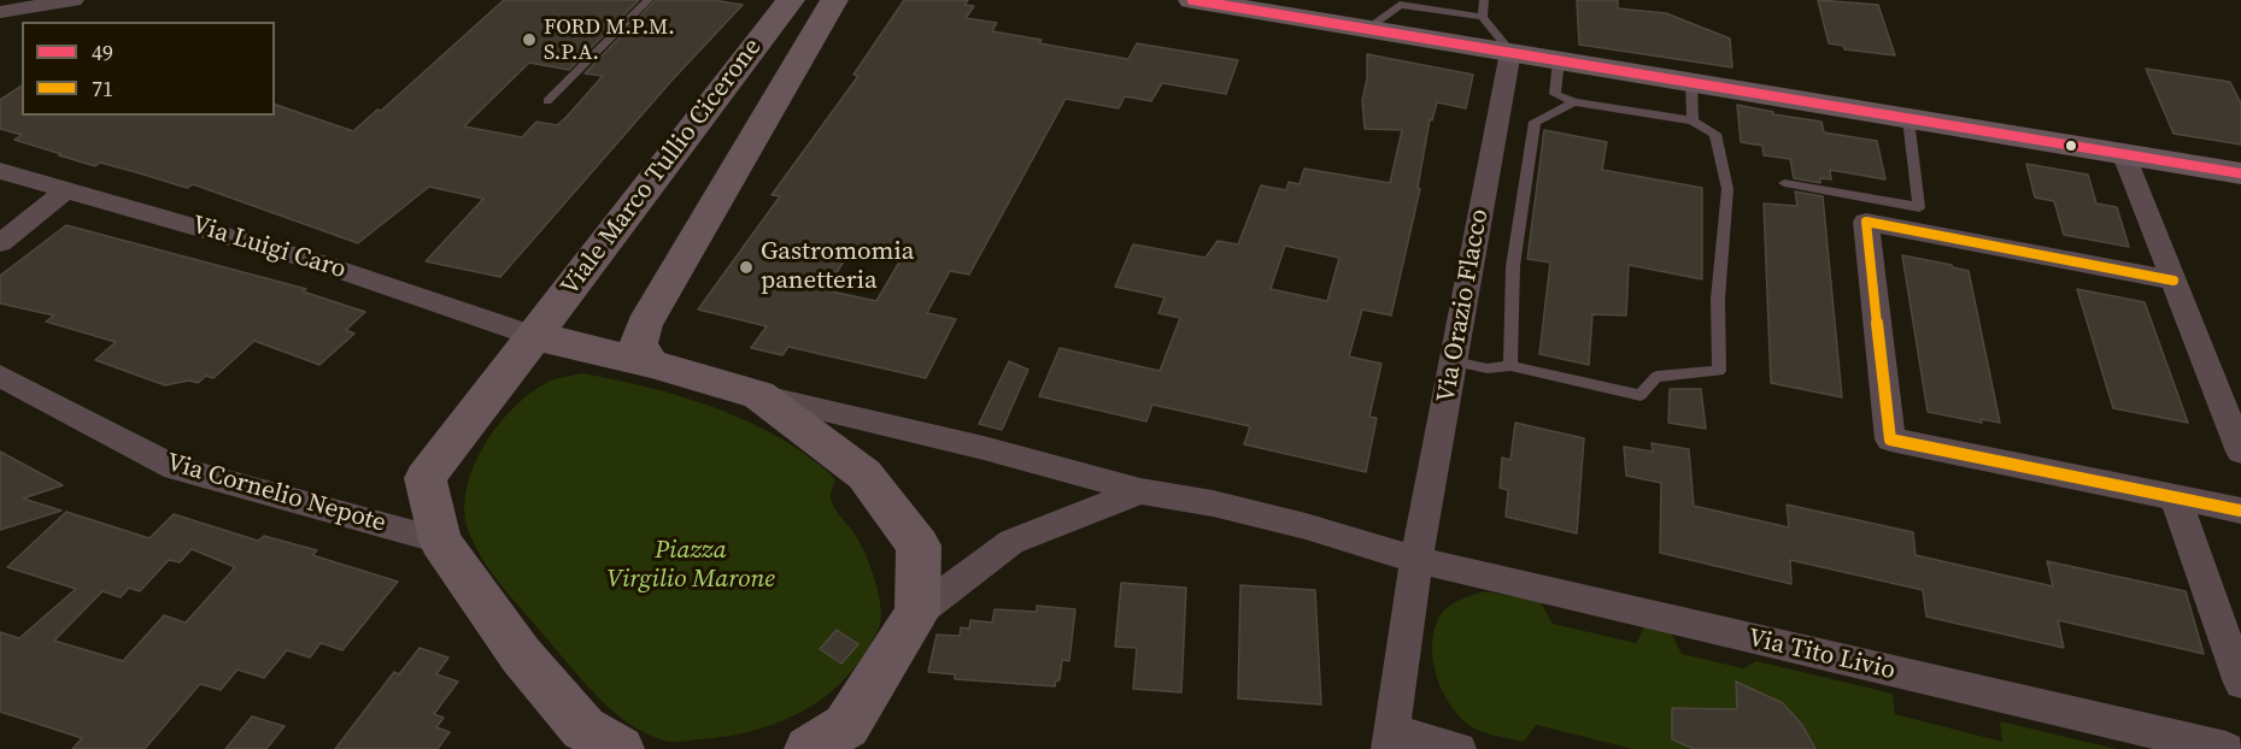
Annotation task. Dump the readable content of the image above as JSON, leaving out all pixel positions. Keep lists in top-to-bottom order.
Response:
{
  "streets": {
    "street": [
      "Viale Marco Tullio Cicerone",
      "Via Luigi Caro",
      "Via Orazio Flacco",
      "Via Cornelio Nepote",
      "Via Tito Livio"
    ]
  },
  "crossings": [
    ["Viale Marco Tullio Cicerone", "Via Luigi Caro"],
    ["Via Orazio Flacco", "Via Tito Livio"]
  ],
  "parks": ["Piazza Virgilio Marone"],
  "places": ["FORD M.P.M. S.P.A.", "Gastromomia panetteria"],
  "lines": ["transit line 49", "transit line 71"],
  "legend": ["49", "71"]
}
